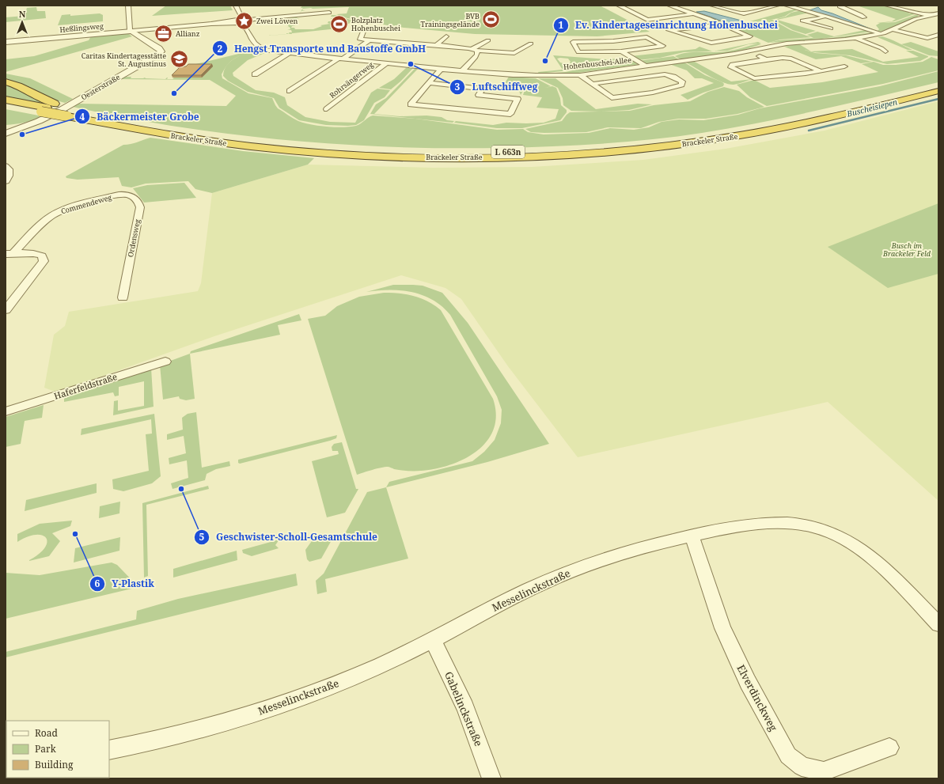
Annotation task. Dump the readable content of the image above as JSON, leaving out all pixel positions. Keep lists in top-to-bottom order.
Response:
{
  "streets": {
    "highway": ["Brackeler Straße", "L 663n"],
    "street": [
      "Heßlingsweg",
      "Hohenbuschei-Allee",
      "Rohrsängerweg",
      "Oesterstraße",
      "Commendeweg",
      "Ordensweg",
      "Haferfeldstraße",
      "Messelinckstraße",
      "Elverdinckweg",
      "Gabelinckstraße"
    ]
  },
  "crossings": [
    ["Heßlingsweg", "Oesterstraße"],
    ["Hohenbuschei-Allee", "Rohrsängerweg"],
    ["Commendeweg", "Ordensweg"],
    ["Messelinckstraße", "Elverdinckweg"],
    ["Messelinckstraße", "Gabelinckstraße"]
  ],
  "water": ["Buscheisiepen"],
  "parks": ["Busch im Brackeler Feld"],
  "places": {
    "sports": ["BVB Trainingsgelände", "Bolzplatz Hohenbuschei"],
    "place": ["Zwei Löwen"],
    "office": ["Allianz"],
    "school or university": ["Caritas Kindertagesstätte St. Augustinus"],
    "other": [
      "Ev. Kindertageseinrichtung Hohenbuschei",
      "Luftschiffweg",
      "Hengst Transporte und Baustoffe GmbH",
      "Bäckermeister Grobe",
      "Geschwister-Scholl-Gesamtschule",
      "Y-Plastik"
    ]
  },
  "legend": ["Road", "Park", "Building"],
  "north": "top"
}
